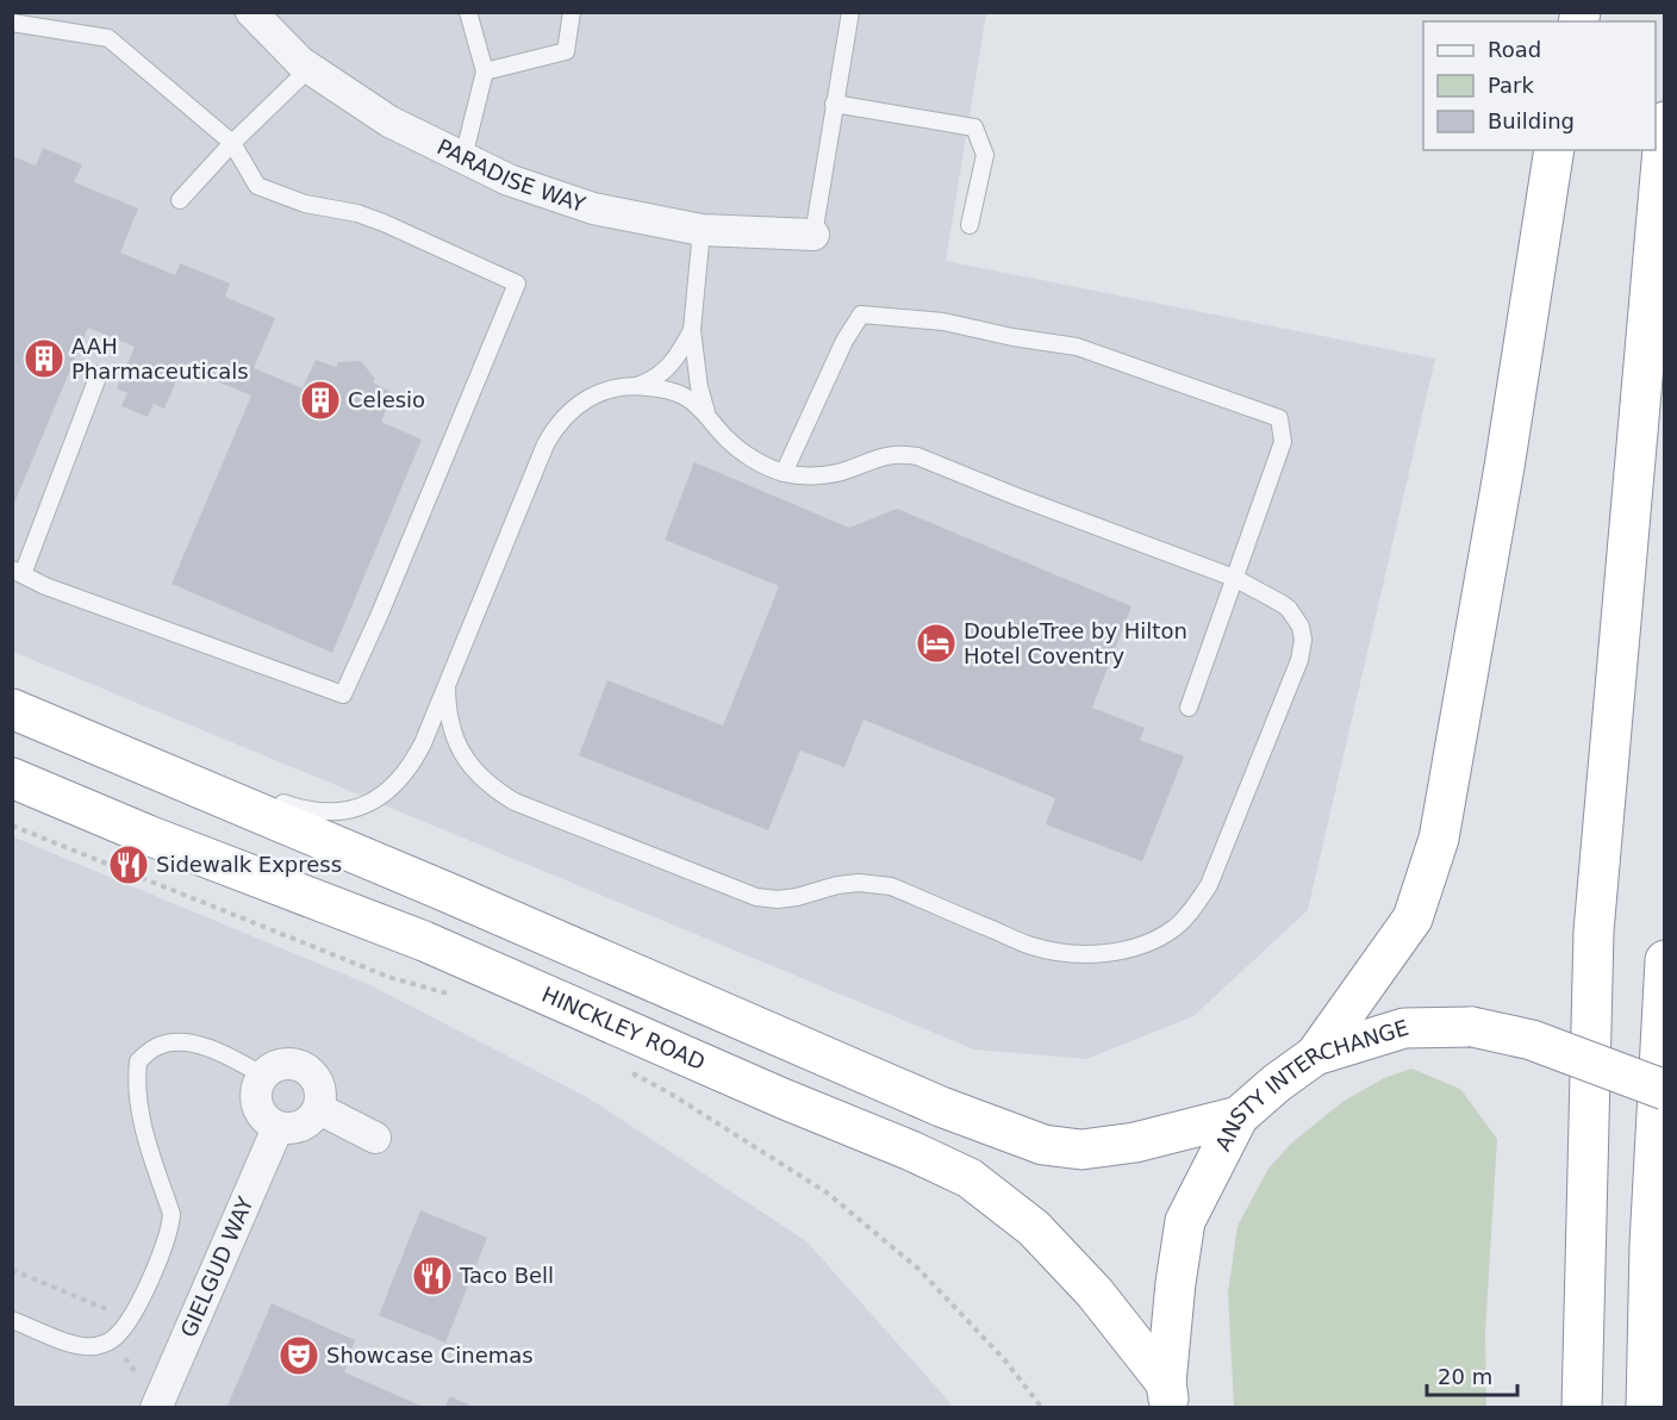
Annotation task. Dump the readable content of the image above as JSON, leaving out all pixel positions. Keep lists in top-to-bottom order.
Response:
{
  "streets": {
    "highway": ["HINCKLEY ROAD", "ANSTY INTERCHANGE"],
    "street": ["PARADISE WAY", "GIELGUD WAY"]
  },
  "crossings": [
    ["HINCKLEY ROAD", "ANSTY INTERCHANGE"]
  ],
  "places": {
    "building": ["AAH Pharmaceuticals", "Celesio"],
    "hotel": ["DoubleTree by Hilton Hotel Coventry"],
    "restaurant": ["Sidewalk Express", "Taco Bell"],
    "theatre": ["Showcase Cinemas"]
  },
  "legend": ["Road", "Park", "Building"],
  "scale_bar": "20 m"
}
